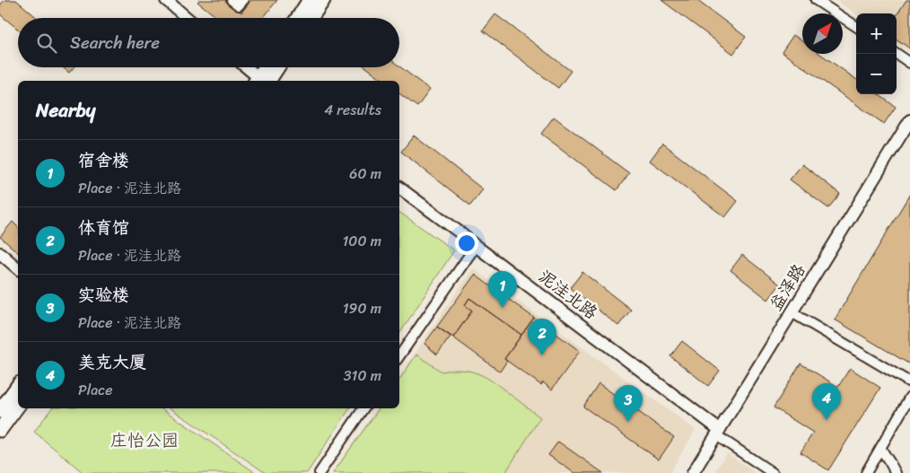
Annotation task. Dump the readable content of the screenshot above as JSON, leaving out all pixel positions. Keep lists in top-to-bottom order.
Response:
{
  "streets": {
    "street": ["益泽路", "泥洼北路"]
  },
  "crossings": [
    ["益泽路", "泥洼北路"]
  ],
  "parks": ["庄怡公园"],
  "north": "top right",
  "page": {
    "map_buttons": ["+", "−"],
    "search": "Search here",
    "heading": ["Nearby", "4 results"],
    "list": [
      {
        "mark": "1",
        "name": "宿舍楼",
        "note": "Place · 泥洼北路",
        "value": "60 m"
      },
      {
        "mark": "2",
        "name": "体育馆",
        "note": "Place · 泥洼北路",
        "value": "100 m"
      },
      {
        "mark": "3",
        "name": "实验楼",
        "note": "Place · 泥洼北路",
        "value": "190 m"
      },
      {
        "mark": "4",
        "name": "美克大厦",
        "note": "Place",
        "value": "310 m"
      }
    ],
    "pins": [
      "1",
      "2",
      "4",
      "3"
    ]
  }
}
